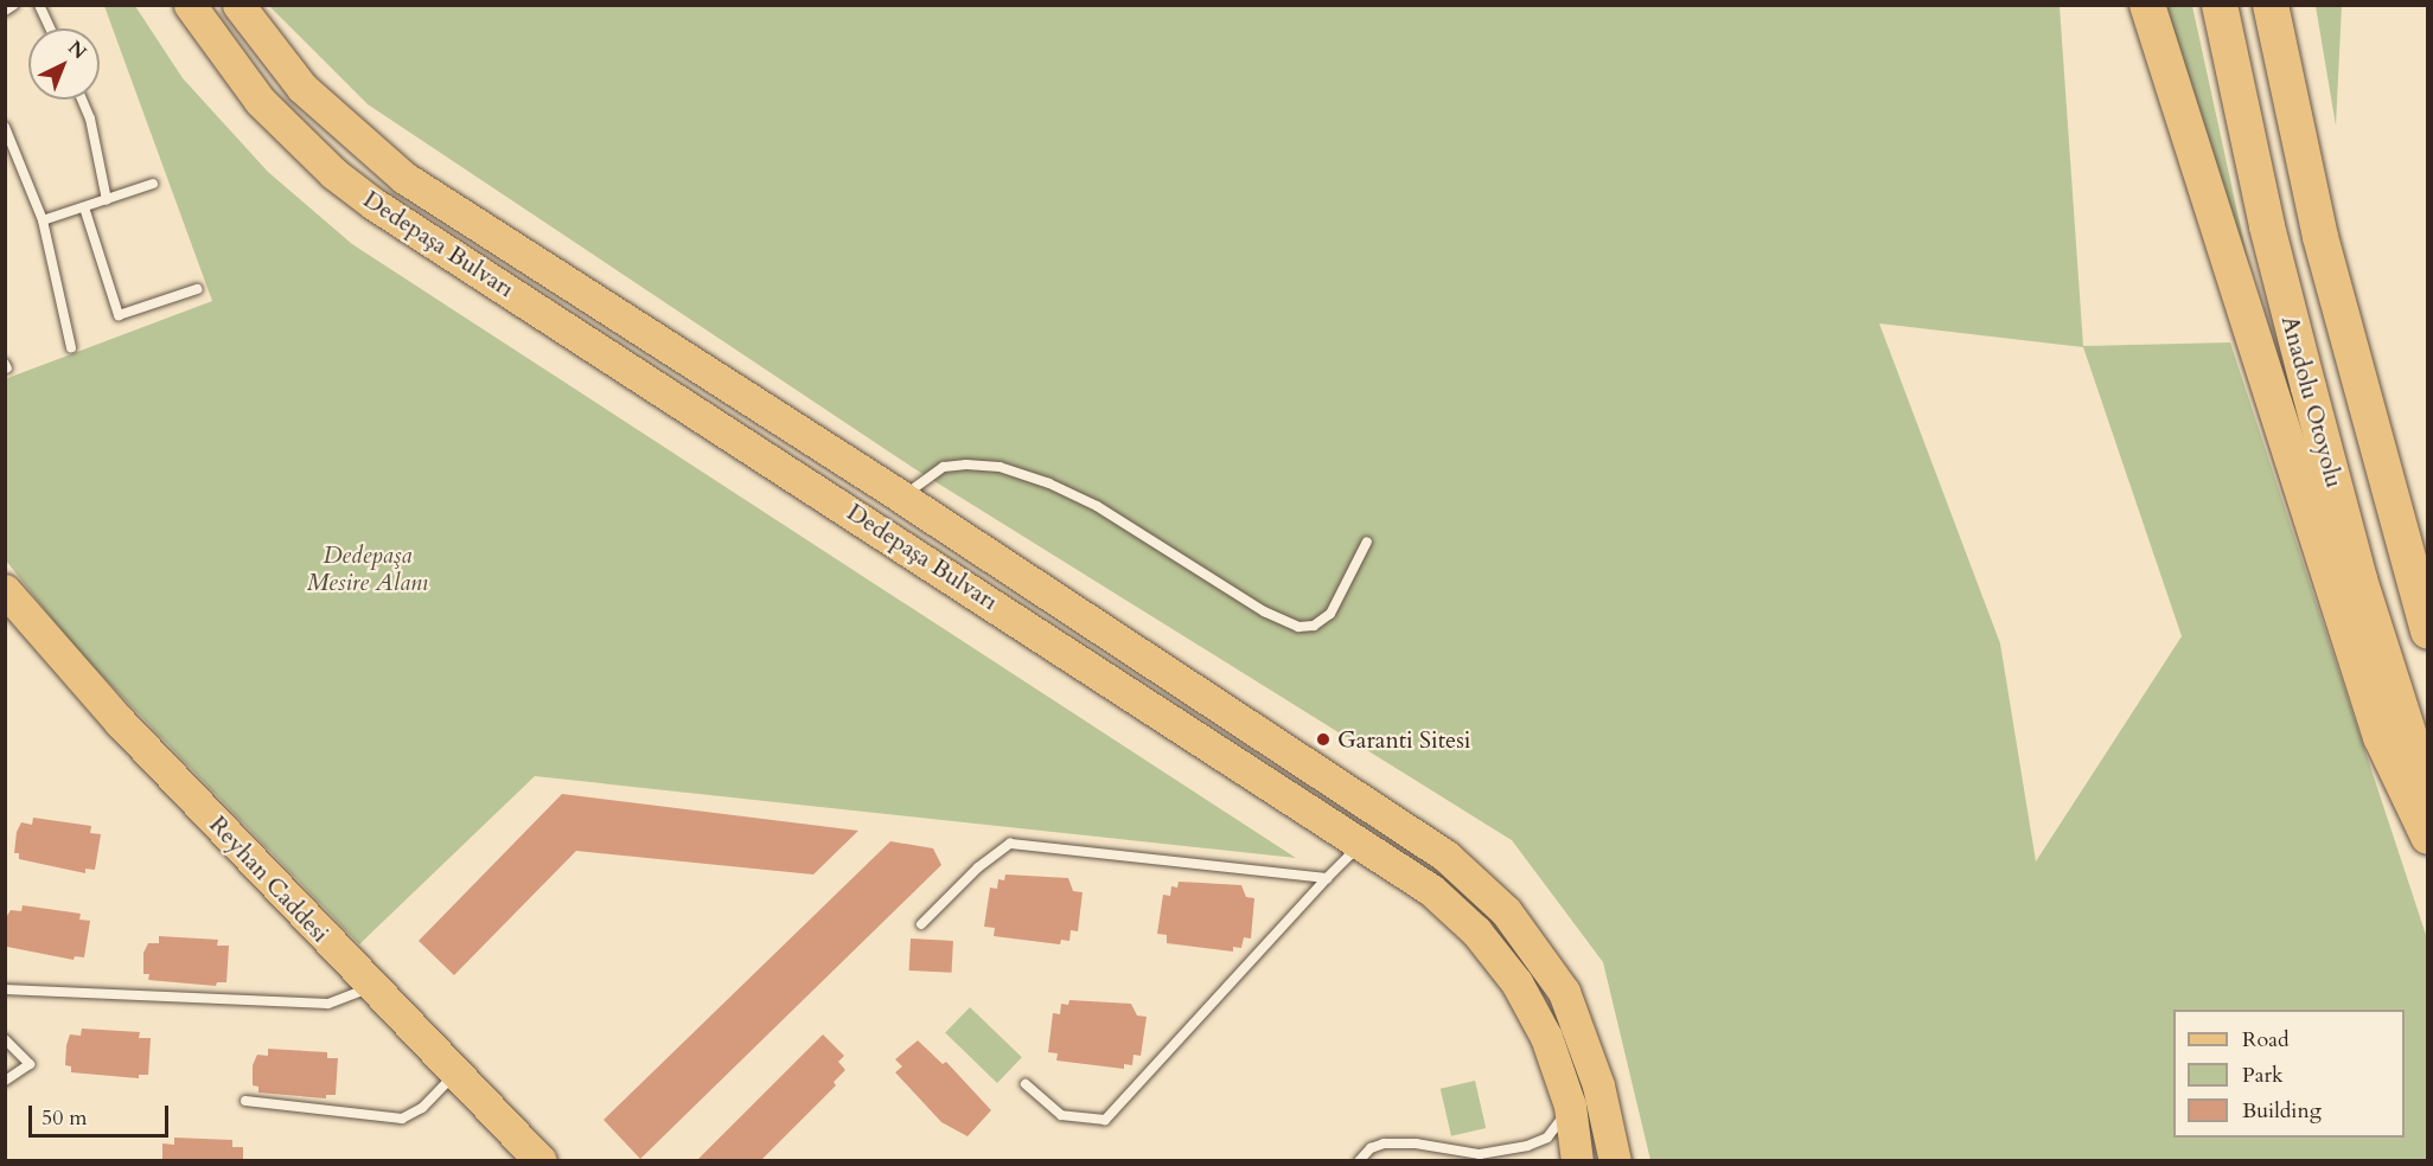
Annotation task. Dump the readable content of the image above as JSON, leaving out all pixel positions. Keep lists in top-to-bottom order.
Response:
{
  "streets": {
    "highway": ["Anadolu Otoyolu"],
    "main road": ["Dedepaşa Bulvarı", "Reyhan Caddesi"]
  },
  "parks": ["Dedepaşa Mesire Alanı"],
  "places": ["Garanti Sitesi"],
  "legend": ["Road", "Park", "Building"],
  "scale_bar": "50 m",
  "north": "top right"
}
